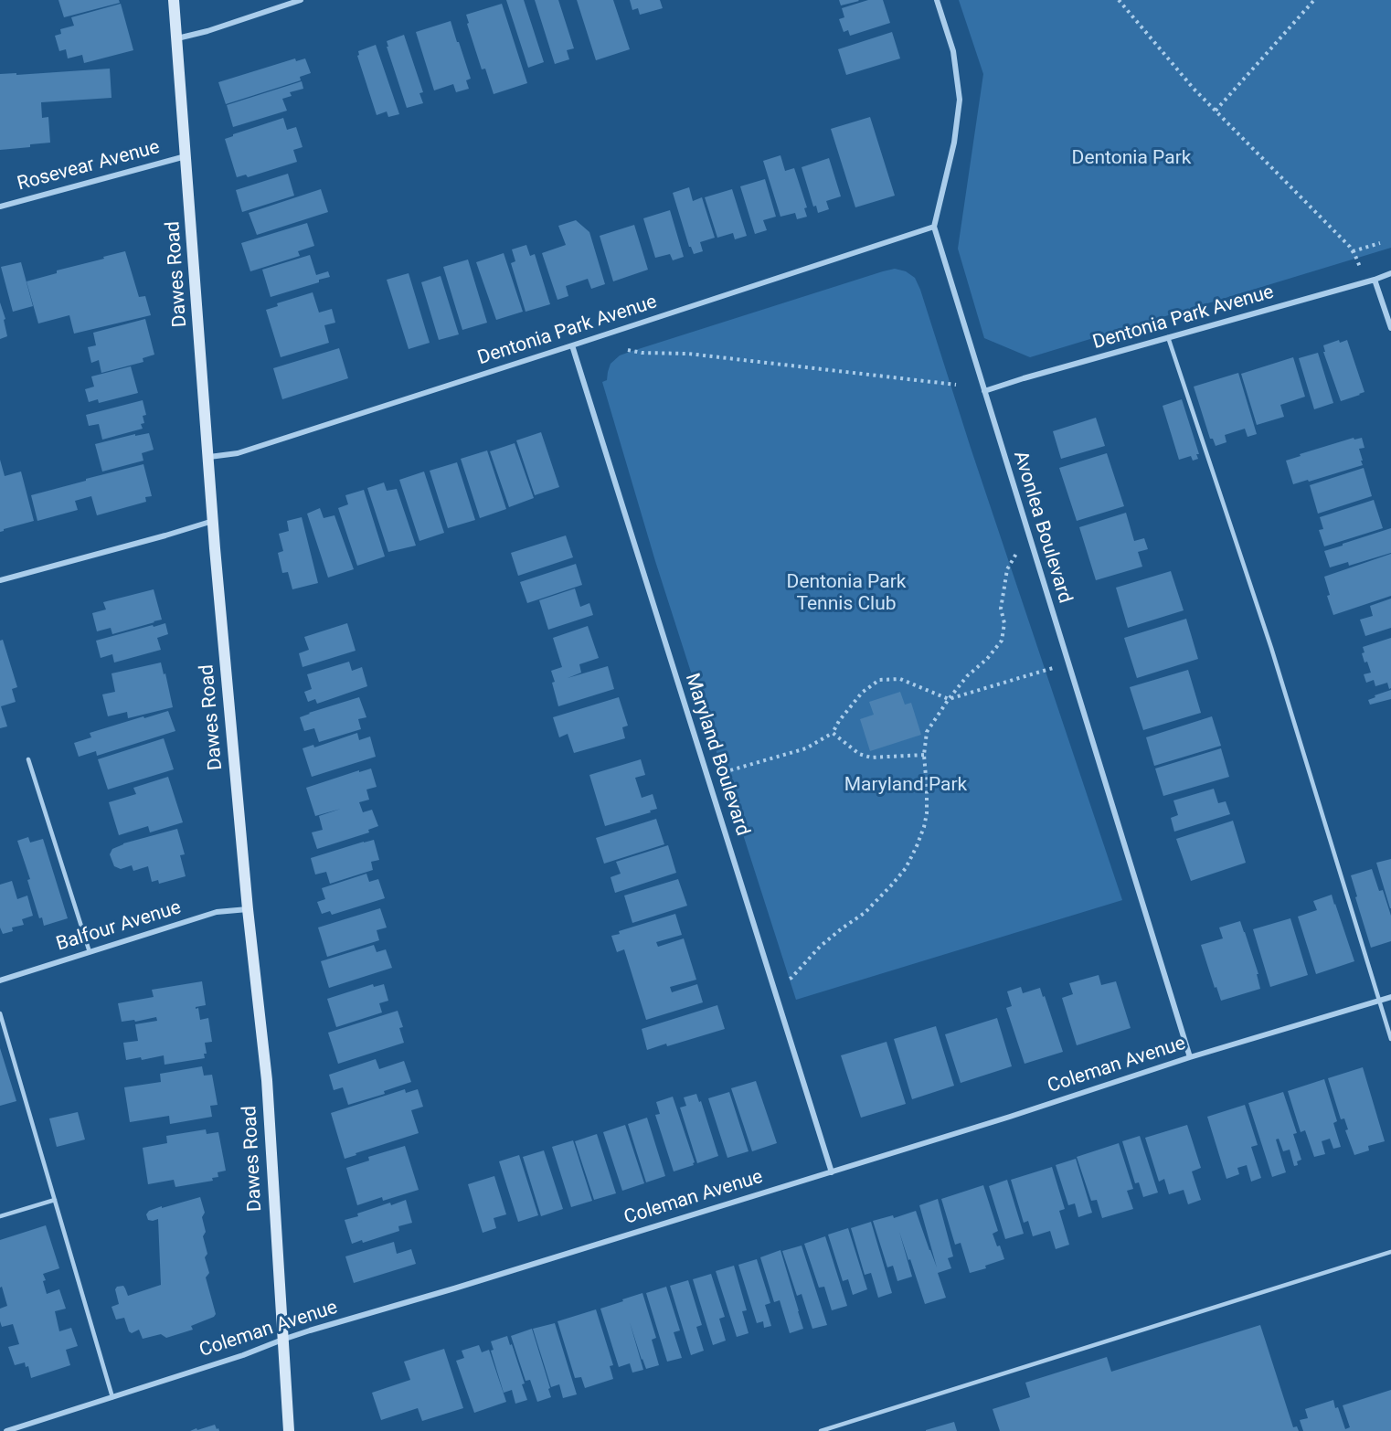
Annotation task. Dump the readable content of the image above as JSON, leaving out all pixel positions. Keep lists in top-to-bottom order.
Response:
{
  "streets": {
    "street": [
      "Rosevear Avenue",
      "Dawes Road",
      "Dentonia Park Avenue",
      "Avonlea Boulevard",
      "Maryland Boulevard",
      "Balfour Avenue",
      "Coleman Avenue"
    ]
  },
  "crossings": [
    ["Rosevear Avenue", "Dawes Road"],
    ["Dawes Road", "Dentonia Park Avenue"],
    ["Dawes Road", "Balfour Avenue"],
    ["Dawes Road", "Coleman Avenue"],
    ["Dentonia Park Avenue", "Avonlea Boulevard"],
    ["Dentonia Park Avenue", "Maryland Boulevard"],
    ["Avonlea Boulevard", "Coleman Avenue"],
    ["Maryland Boulevard", "Coleman Avenue"]
  ],
  "parks": ["Dentonia Park", "Dentonia Park Tennis Club", "Maryland Park"]
}
